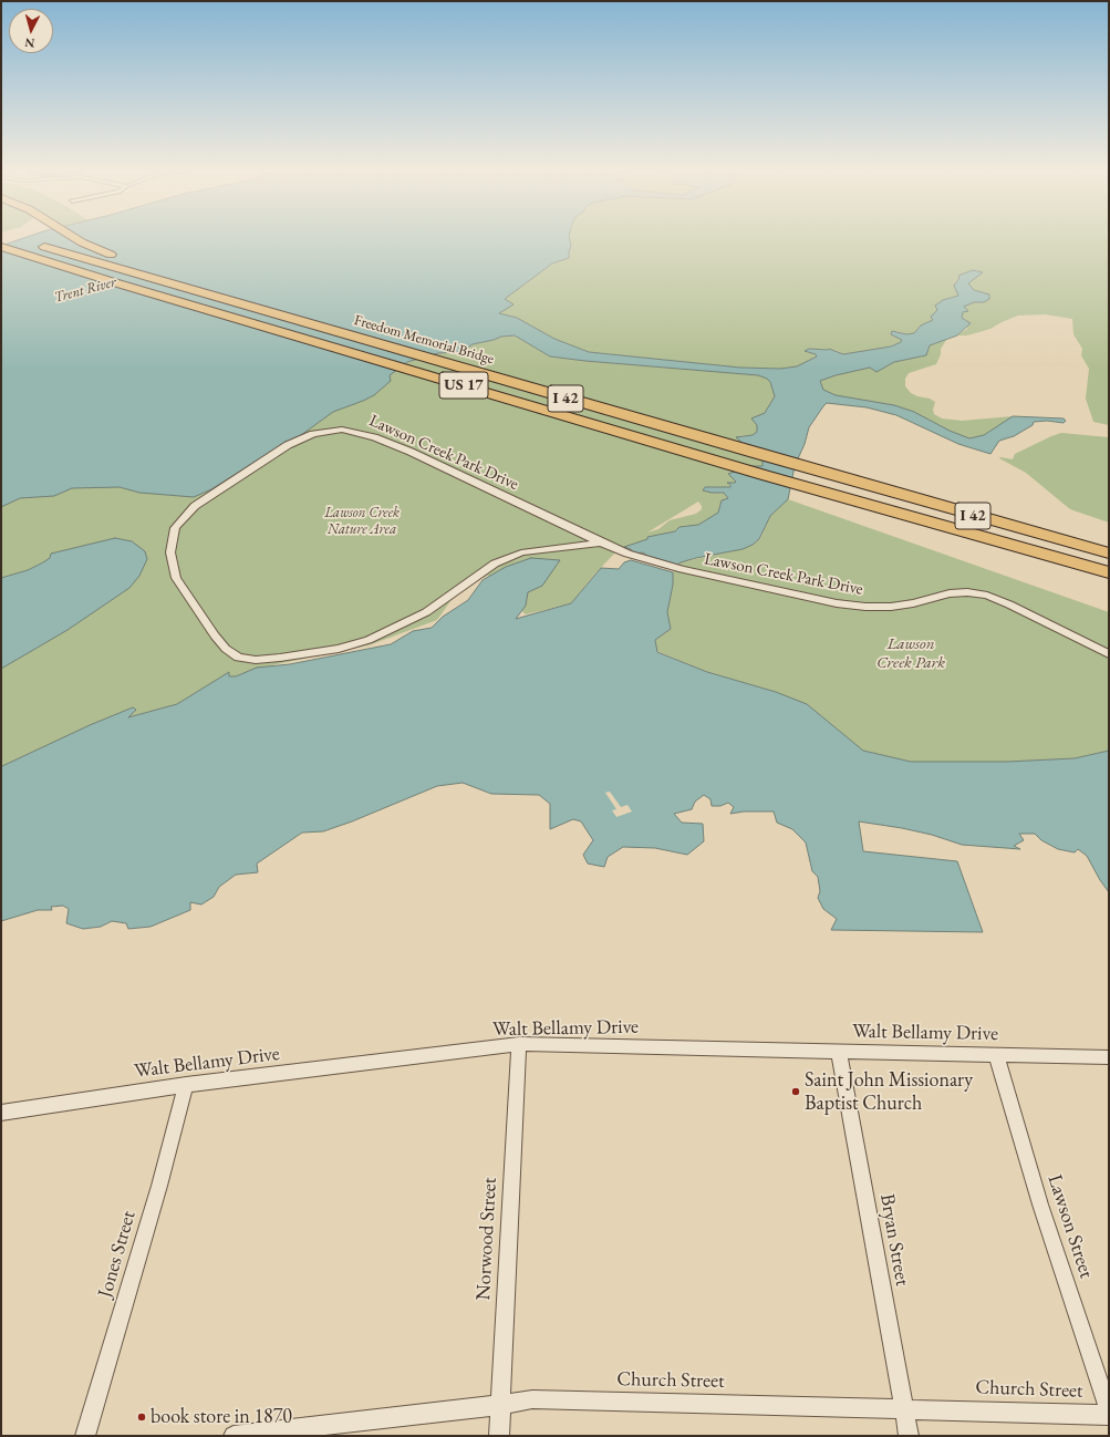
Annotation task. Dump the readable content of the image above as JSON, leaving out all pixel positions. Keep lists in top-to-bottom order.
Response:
{
  "streets": {
    "highway": ["Freedom Memorial Bridge", "US 17", "I 42"],
    "street": [
      "Lawson Creek Park Drive",
      "Walt Bellamy Drive",
      "Lawson Street",
      "Norwood Street",
      "Bryan Street",
      "Jones Street",
      "Church Street"
    ]
  },
  "crossings": [
    ["Freedom Memorial Bridge", "US 17"],
    ["Walt Bellamy Drive", "Lawson Street"],
    ["Walt Bellamy Drive", "Norwood Street"],
    ["Walt Bellamy Drive", "Bryan Street"],
    ["Walt Bellamy Drive", "Jones Street"],
    ["Lawson Street", "Church Street"],
    ["Norwood Street", "Church Street"],
    ["Bryan Street", "Church Street"]
  ],
  "water": ["Trent River"],
  "parks": ["Lawson Creek Nature Area", "Lawson Creek Park"],
  "places": ["Saint John Missionary Baptist Church", "book store in 1870"],
  "north": "bottom"
}
